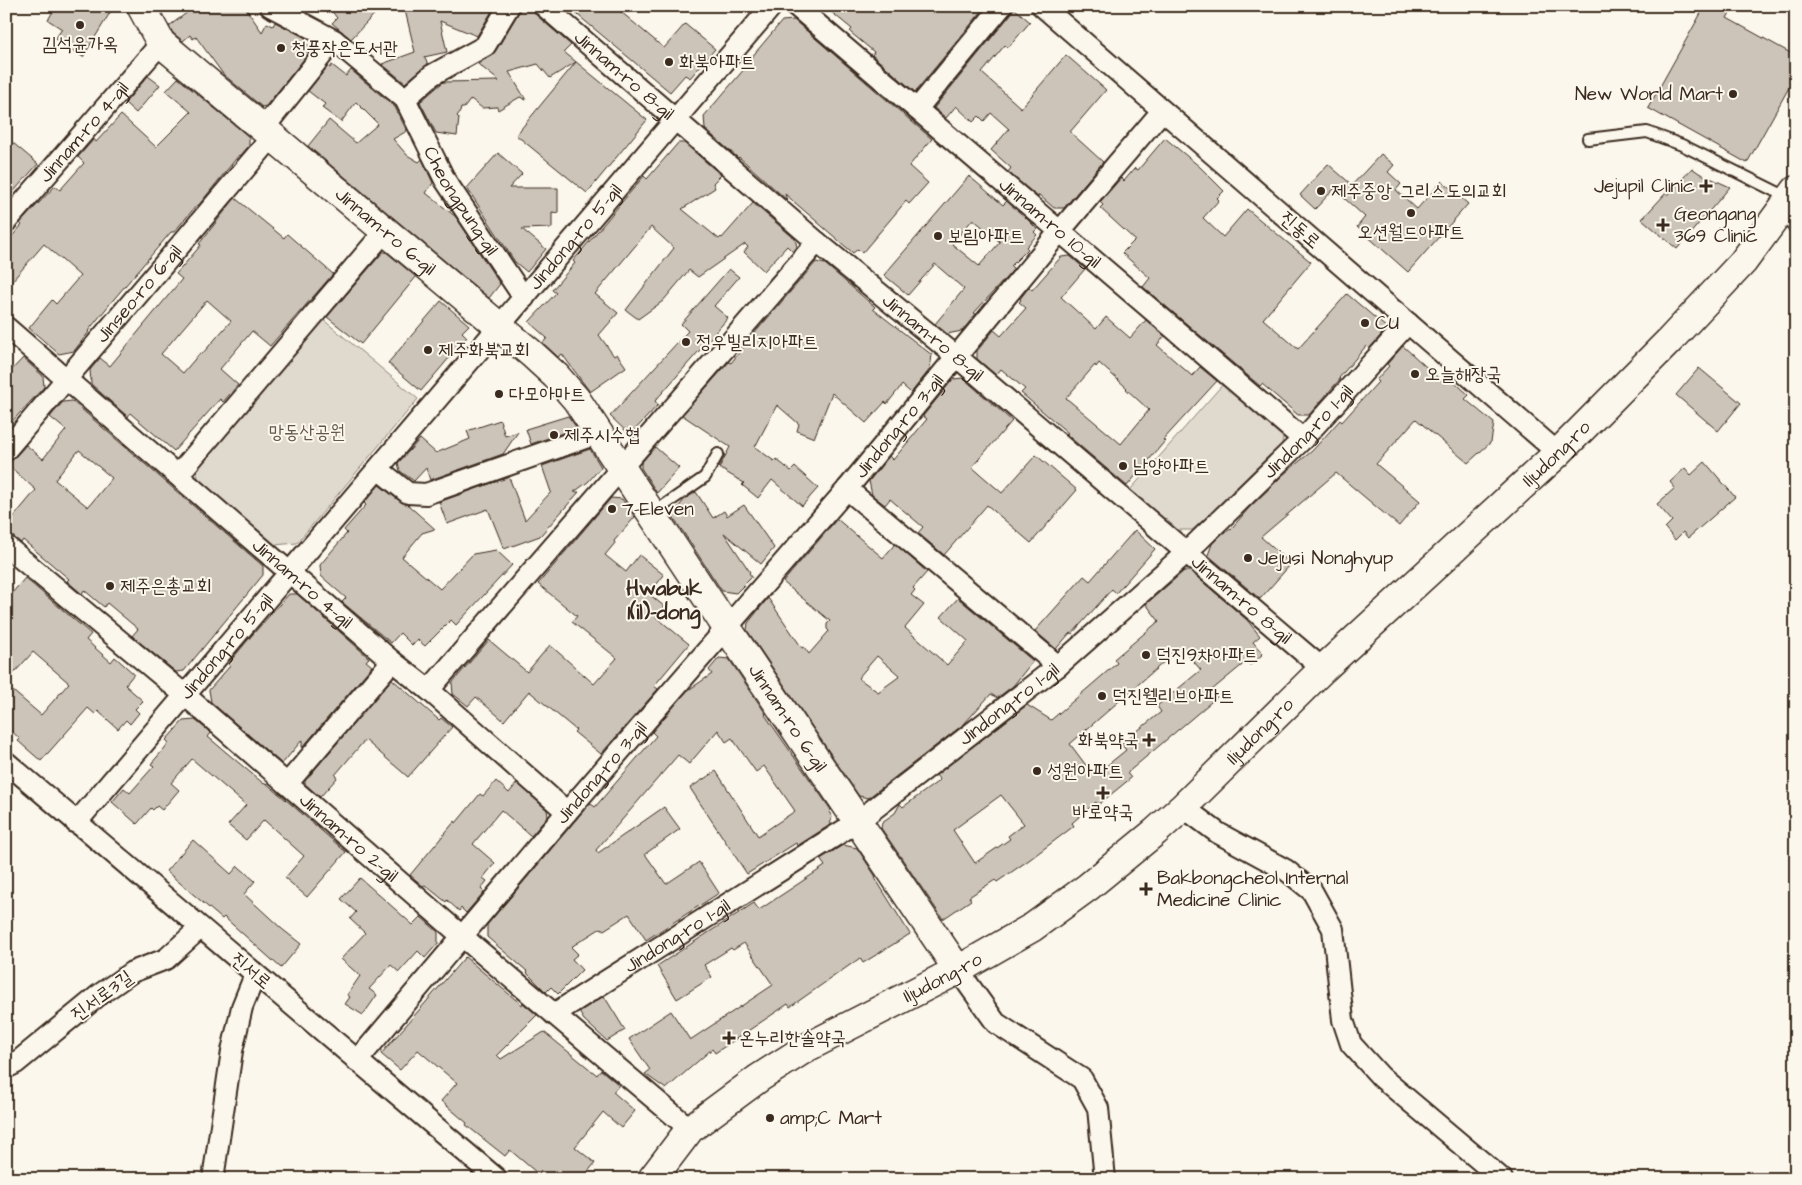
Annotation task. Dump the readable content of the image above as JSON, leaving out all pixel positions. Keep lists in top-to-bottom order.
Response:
{
  "streets": {
    "main road": ["Jinnam-ro 6-gil", "Iljudong-ro"],
    "street": [
      "Jinnam-ro 8-gil",
      "Jinnam-ro 4-gil",
      "Cheongpung-gil",
      "Jinnam-ro 10-gil",
      "진동로",
      "Jindong-ro 5-gil",
      "Jinseo-ro 6-gil",
      "Jindong-ro 3-gil",
      "Jindong-ro 1-gil",
      "Jinnam-ro 2-gil",
      "진서로",
      "진서로3길"
    ]
  },
  "crossings": [
    ["Jinnam-ro 8-gil", "Jindong-ro 5-gil"],
    ["Jinnam-ro 8-gil", "Jindong-ro 3-gil"],
    ["Jinnam-ro 8-gil", "Jindong-ro 1-gil"],
    ["Jinnam-ro 8-gil", "Iljudong-ro"],
    ["Jinnam-ro 4-gil", "Jinnam-ro 6-gil"],
    ["Jinnam-ro 4-gil", "Jindong-ro 5-gil"],
    ["Jinnam-ro 4-gil", "Jinseo-ro 6-gil"],
    ["Jinnam-ro 4-gil", "Jindong-ro 3-gil"],
    ["Cheongpung-gil", "Jindong-ro 5-gil"],
    ["Cheongpung-gil", "Jinseo-ro 6-gil"],
    ["Jinnam-ro 10-gil", "Jindong-ro 3-gil"],
    ["Jinnam-ro 10-gil", "Jindong-ro 1-gil"],
    ["진동로", "Jindong-ro 3-gil"],
    ["진동로", "Jindong-ro 1-gil"],
    ["진동로", "Iljudong-ro"],
    ["Jinnam-ro 6-gil", "Jindong-ro 5-gil"],
    ["Jinnam-ro 6-gil", "Jinseo-ro 6-gil"],
    ["Jinnam-ro 6-gil", "Jindong-ro 3-gil"],
    ["Jinnam-ro 6-gil", "Jindong-ro 1-gil"],
    ["Jinnam-ro 6-gil", "Iljudong-ro"],
    ["Jindong-ro 5-gil", "Jinnam-ro 2-gil"],
    ["Jindong-ro 5-gil", "진서로"],
    ["Jindong-ro 3-gil", "Jindong-ro 1-gil"],
    ["Jindong-ro 3-gil", "Jinnam-ro 2-gil"],
    ["Jindong-ro 3-gil", "진서로"],
    ["Jindong-ro 1-gil", "Jinnam-ro 2-gil"],
    ["Iljudong-ro", "Jinnam-ro 2-gil"],
    ["진서로", "진서로3길"]
  ],
  "districts": ["Hwabuk 1(il)-dong"],
  "parks": ["망동산공원"],
  "places": {
    "other": [
      "김석윤가옥",
      "청풍작은도서관",
      "화북아파트",
      "New World Mart",
      "제주중앙 그리스도의교회",
      "오션월드아파트",
      "보림아파트",
      "CU",
      "정우빌리지아파트",
      "제주화북교회",
      "오늘해장국",
      "다모아마트",
      "제주시수협",
      "남양아파트",
      "7-Eleven",
      "Jejusi Nonghyup",
      "제주은총교회",
      "덕진9차아파트",
      "덕진웰리브아파트",
      "성원아파트",
      "amp;C Mart"
    ],
    "health": [
      "Jejupil Clinic",
      "Geongang 369 Clinic",
      "화북약국",
      "바로약국",
      "Bakbongcheol Internal Medicine Clinic",
      "온누리한솔약국"
    ]
  }
}
